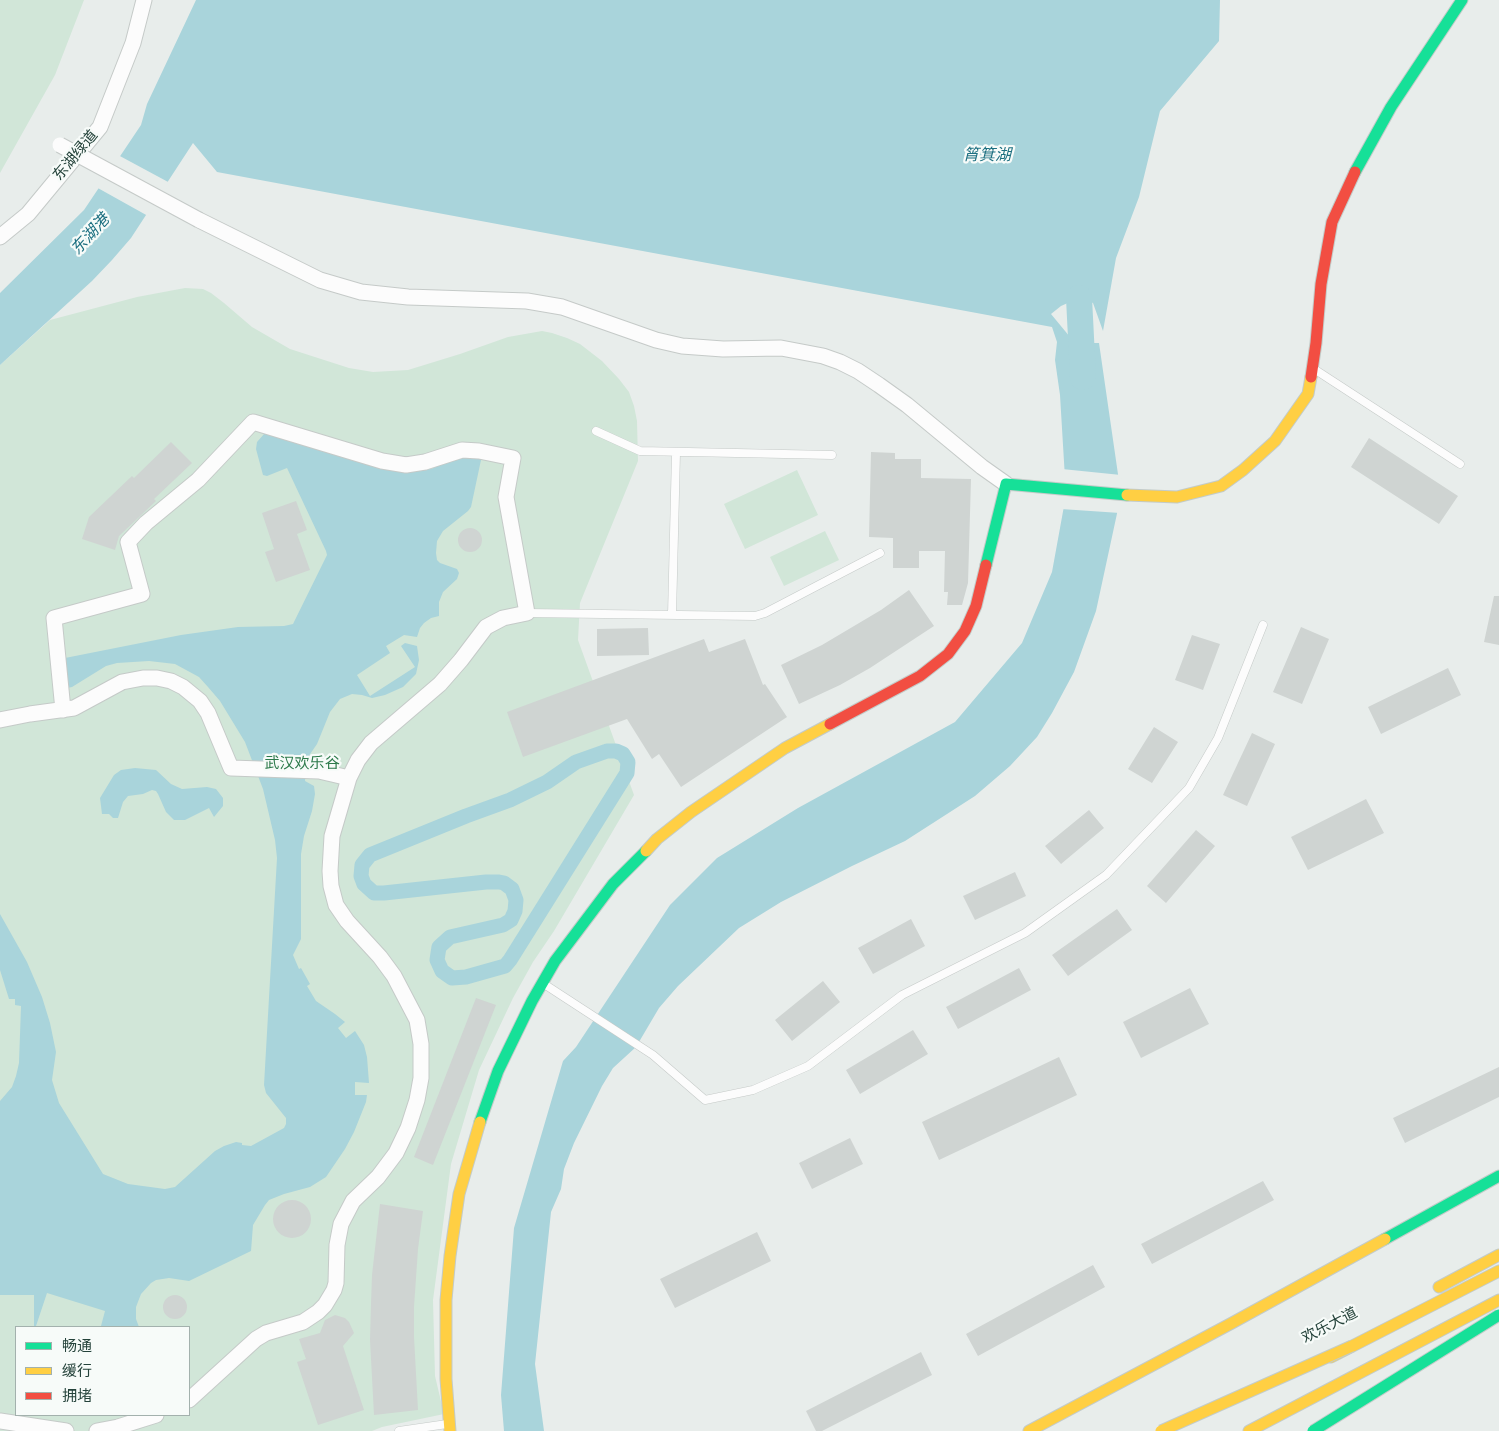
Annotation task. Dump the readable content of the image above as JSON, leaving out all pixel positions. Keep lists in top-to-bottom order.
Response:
{
  "streets": {
    "main road": ["欢乐大道"],
    "street": ["东湖绿道"]
  },
  "water": ["筲箕湖", "东湖港"],
  "parks": ["武汉欢乐谷"],
  "legend": ["畅通", "缓行", "拥堵"]
}
